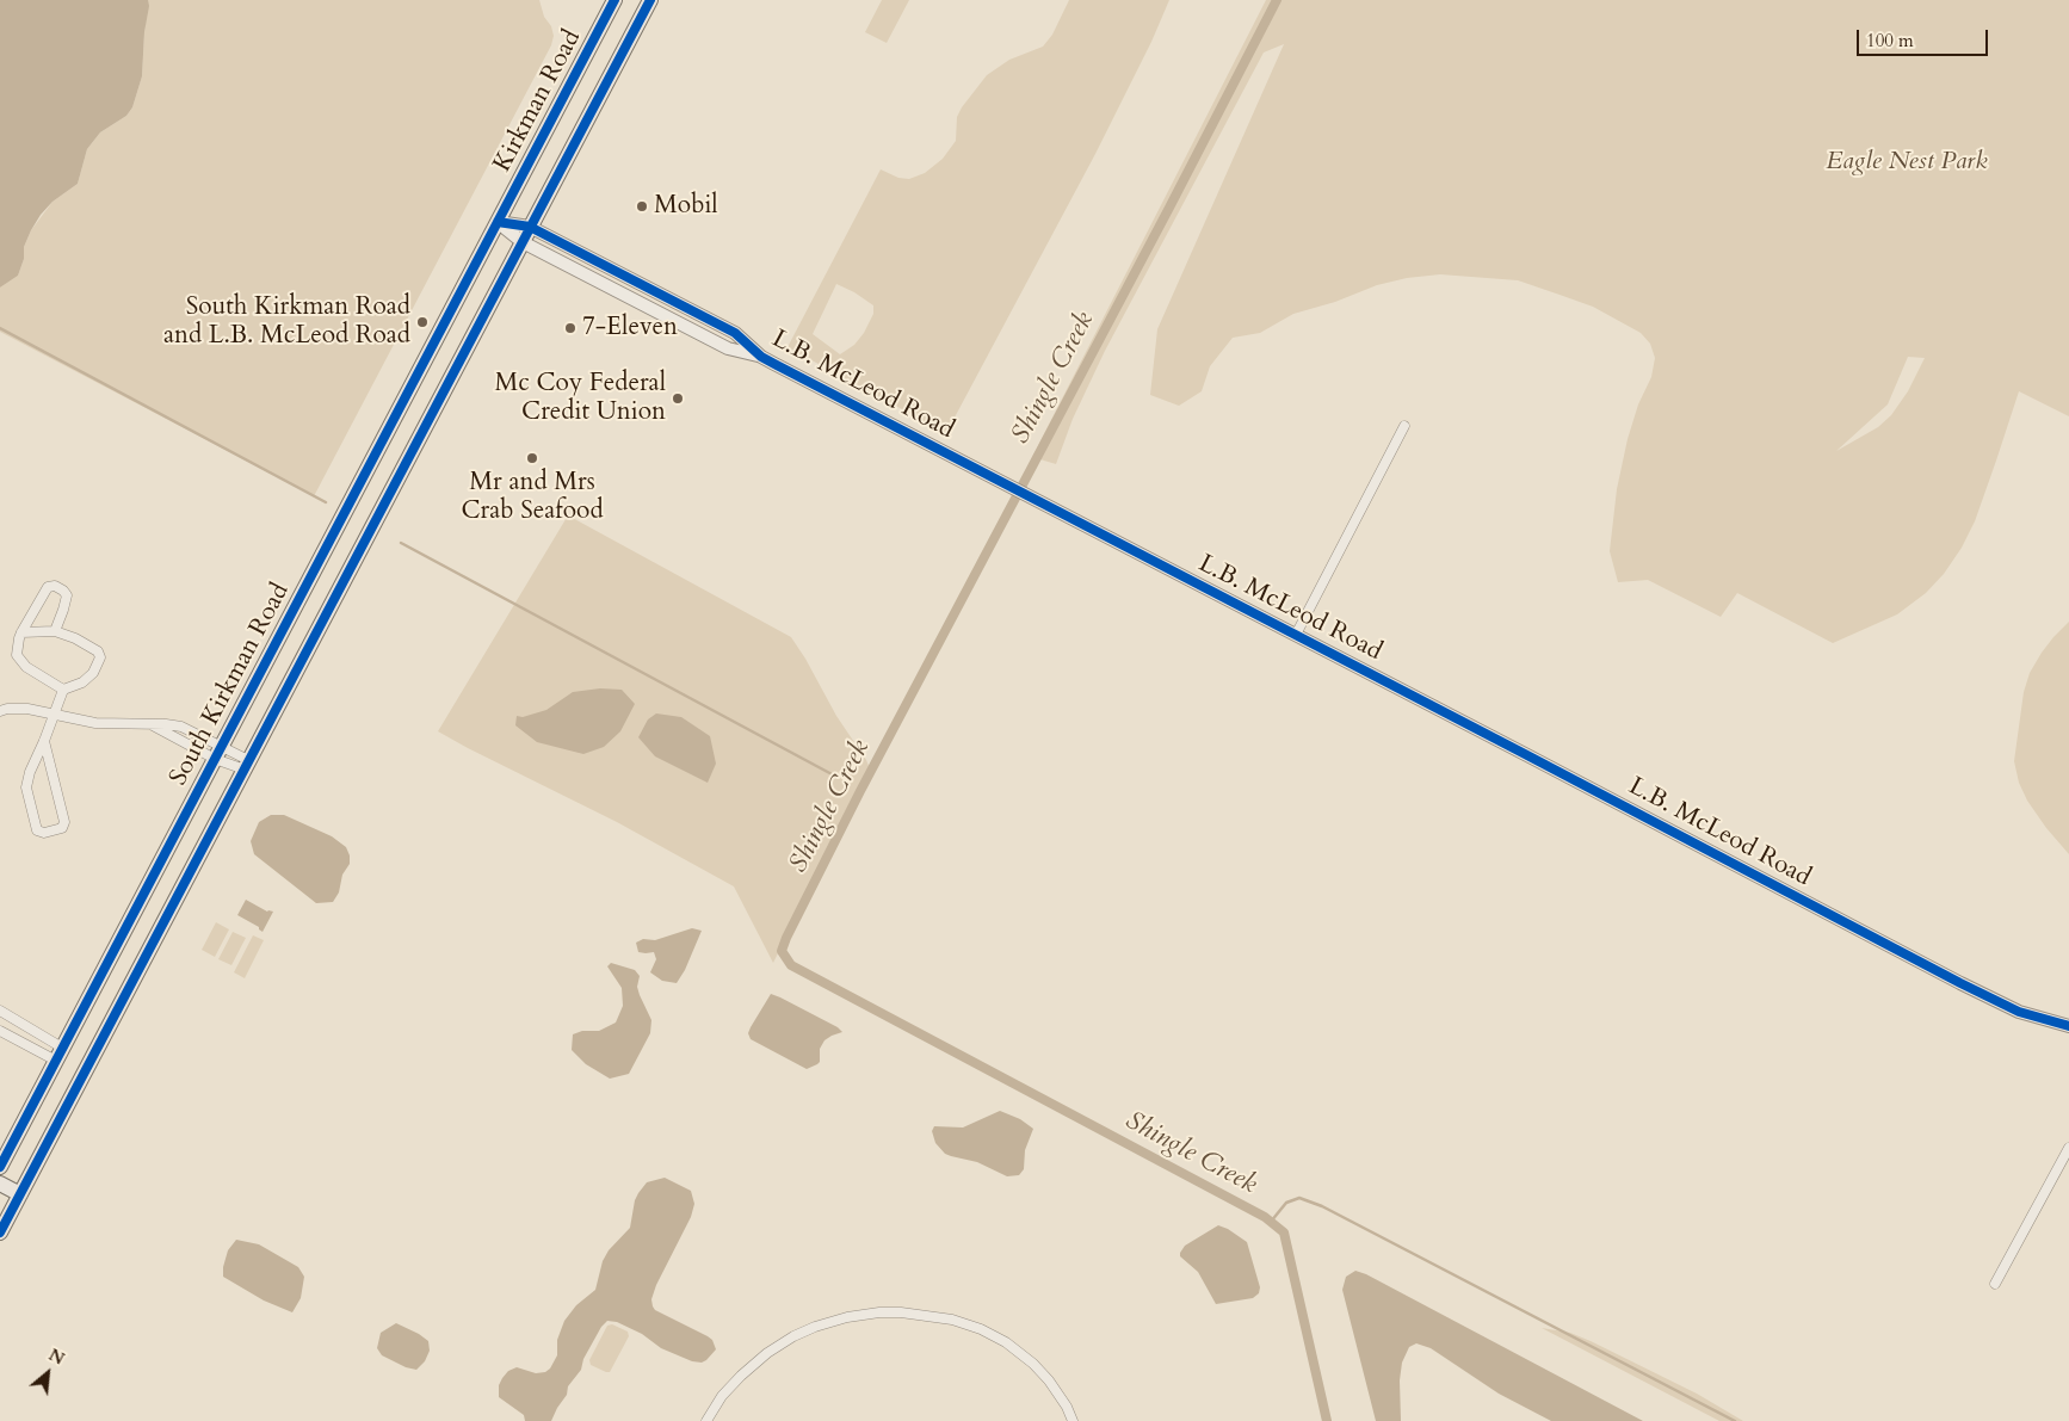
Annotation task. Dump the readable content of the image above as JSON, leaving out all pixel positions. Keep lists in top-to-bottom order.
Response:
{
  "streets": {
    "main road": ["Kirkman Road", "South Kirkman Road"],
    "street": ["L.B. McLeod Road"]
  },
  "crossings": [
    ["Kirkman Road", "L.B. McLeod Road"],
    ["Kirkman Road", "South Kirkman Road"],
    ["L.B. McLeod Road", "South Kirkman Road"]
  ],
  "water": ["Shingle Creek"],
  "parks": ["Eagle Nest Park"],
  "places": [
    "Mobil",
    "South Kirkman Road and L.B. McLeod Road",
    "7-Eleven",
    "Mc Coy Federal Credit Union",
    "Mr and Mrs Crab Seafood"
  ],
  "scale_bar": "100 m",
  "north": "top right"
}
